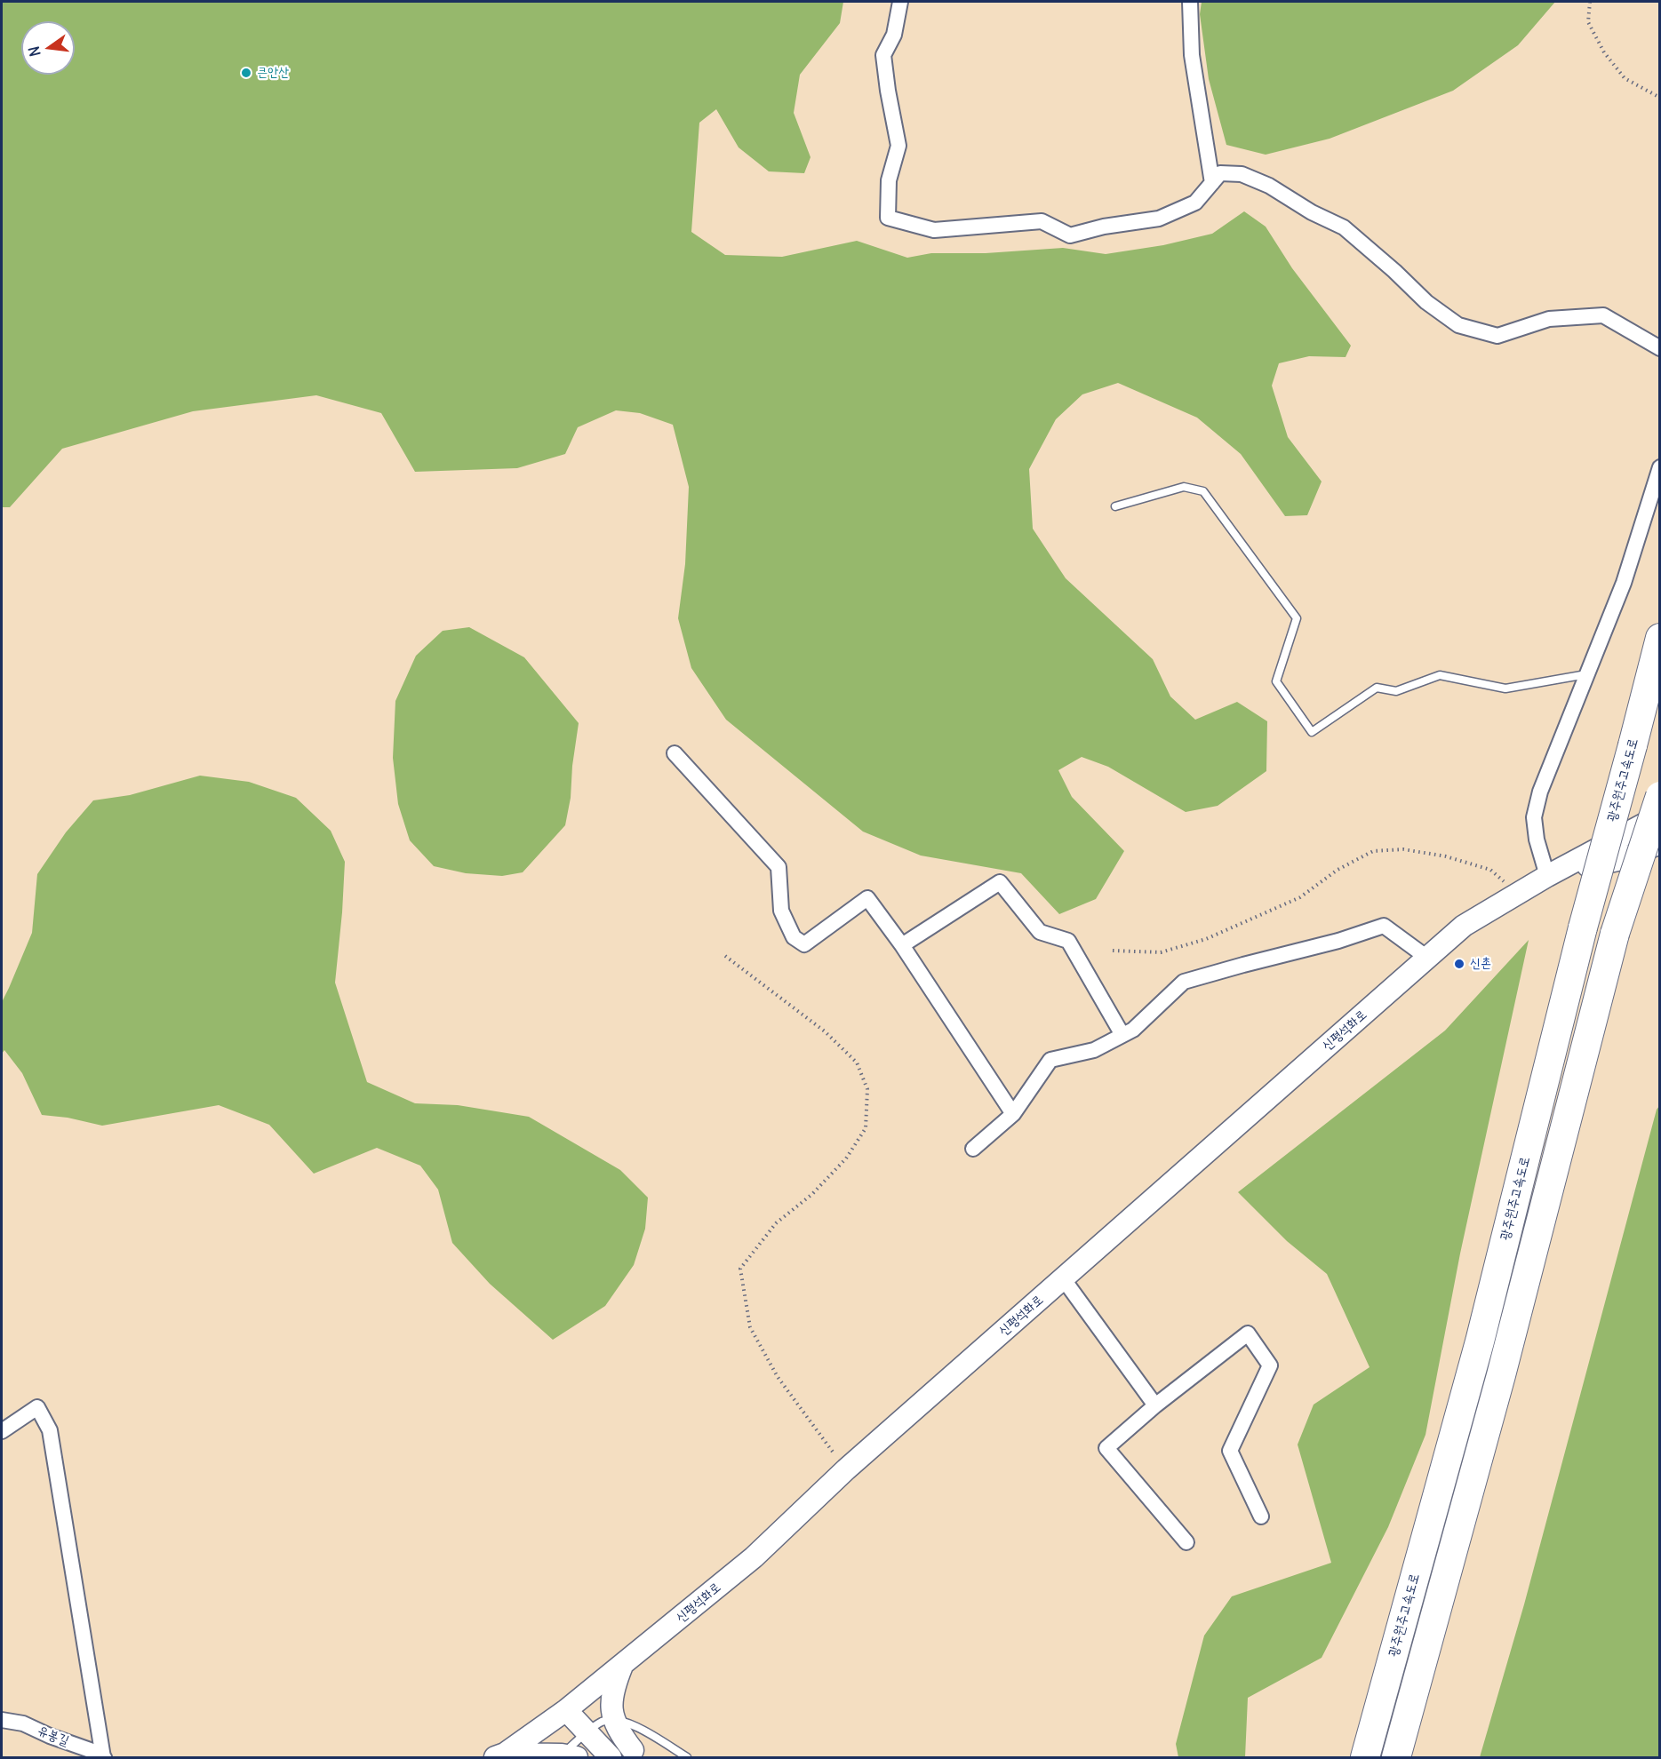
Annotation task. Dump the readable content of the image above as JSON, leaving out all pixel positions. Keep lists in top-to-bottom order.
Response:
{
  "streets": {
    "highway": ["광주원주고속도로"],
    "main road": ["신평석화로"],
    "street": ["유봉길"]
  },
  "places": ["큰안산", "신촌"],
  "north": "left"
}
